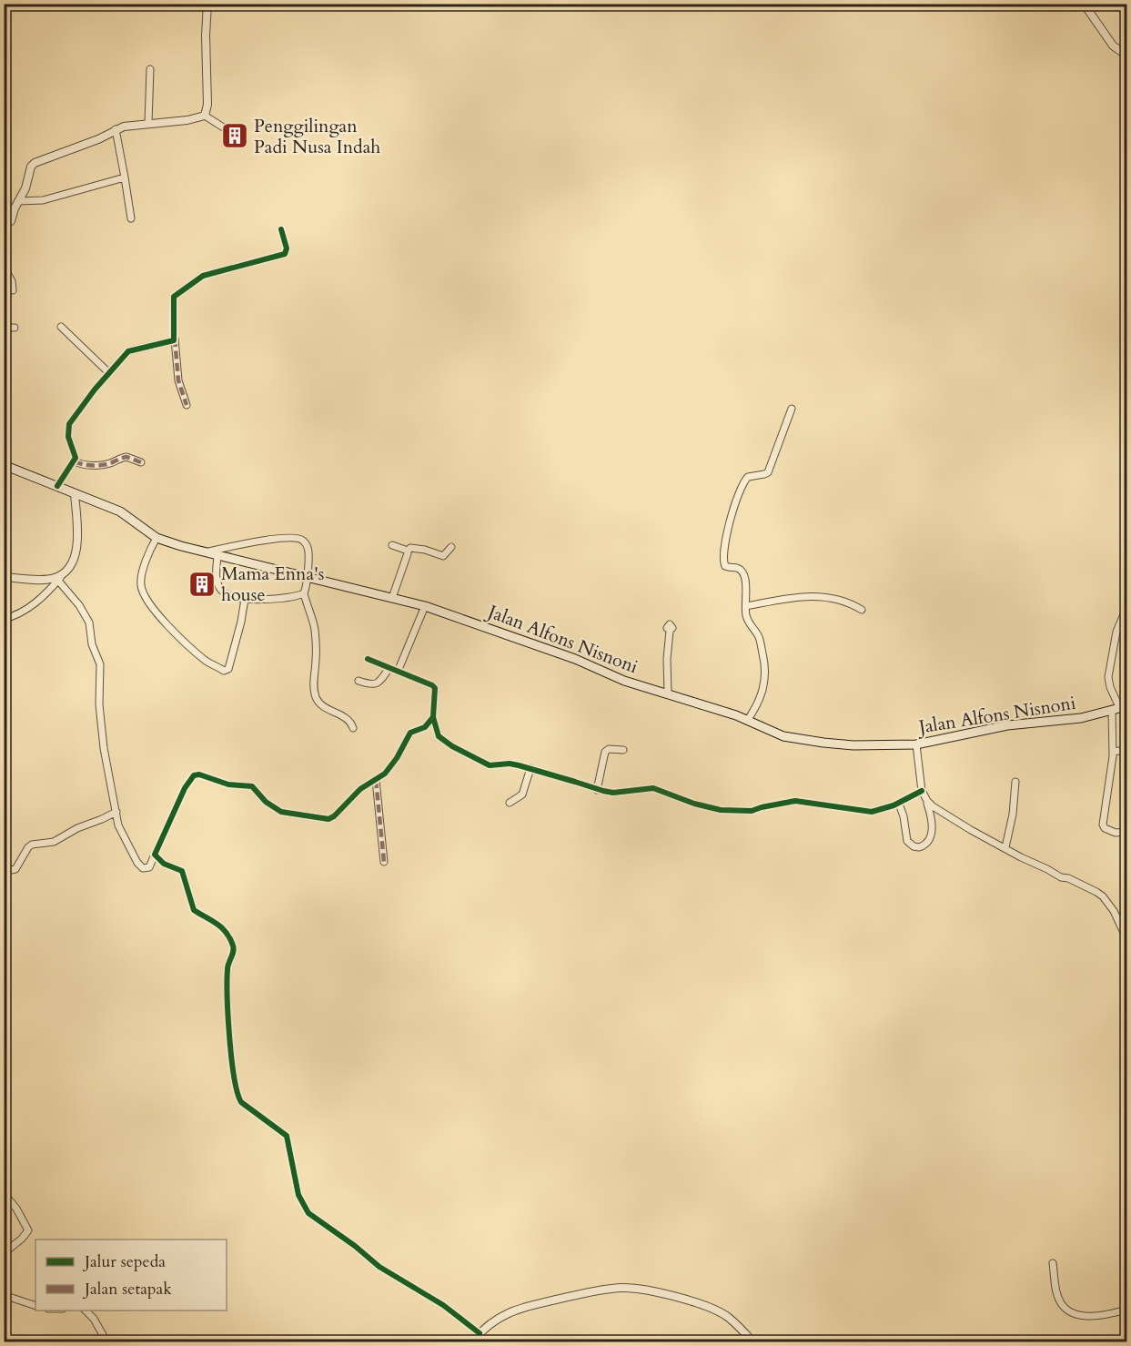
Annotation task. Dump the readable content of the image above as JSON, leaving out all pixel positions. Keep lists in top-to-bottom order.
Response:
{
  "streets": {
    "main road": ["Jalan Alfons Nisnoni"]
  },
  "places": {
    "building": ["Penggilingan Padi Nusa Indah", "Mama Enna's house"]
  },
  "legend": ["Jalur sepeda", "Jalan setapak"]
}
